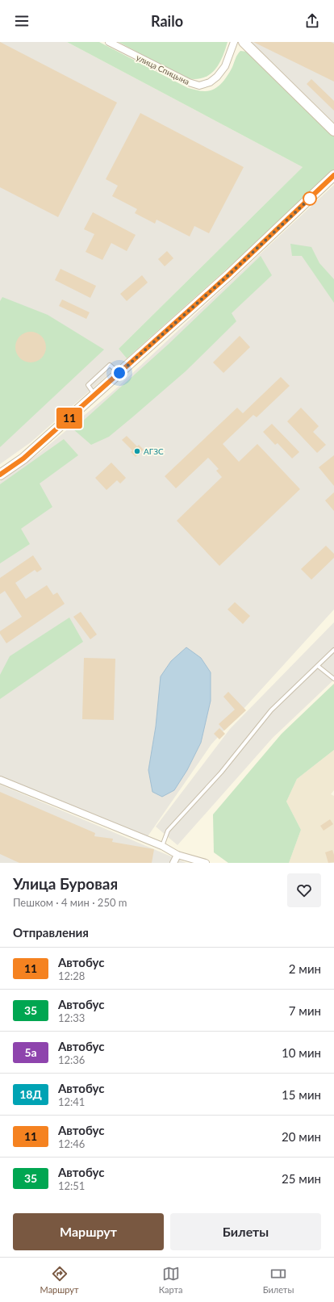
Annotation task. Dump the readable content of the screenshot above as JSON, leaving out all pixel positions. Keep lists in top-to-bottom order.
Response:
{
  "streets": {
    "street": ["улица Спицына"]
  },
  "places": ["АГЗС"],
  "lines": ["bus line 11"],
  "page": {
    "header": "Railo",
    "on_map": "11",
    "heading": [
      ["Улица Буровая", "Пешком · 4 мин · 250 m"],
      "Отправления"
    ],
    "list": [
      {
        "mark": "11",
        "name": "Автобус",
        "note": "12:28",
        "value": "2 мин"
      },
      {
        "mark": "35",
        "name": "Автобус",
        "note": "12:33",
        "value": "7 мин"
      },
      {
        "mark": "5а",
        "name": "Автобус",
        "note": "12:36",
        "value": "10 мин"
      },
      {
        "mark": "18Д",
        "name": "Автобус",
        "note": "12:41",
        "value": "15 мин"
      },
      {
        "mark": "11",
        "name": "Автобус",
        "note": "12:46",
        "value": "20 мин"
      },
      {
        "mark": "35",
        "name": "Автобус",
        "note": "12:51",
        "value": "25 мин"
      }
    ],
    "buttons": ["Маршрут", "Билеты"],
    "tabs": ["Маршрут", "Карта", "Билеты"]
  }
}
